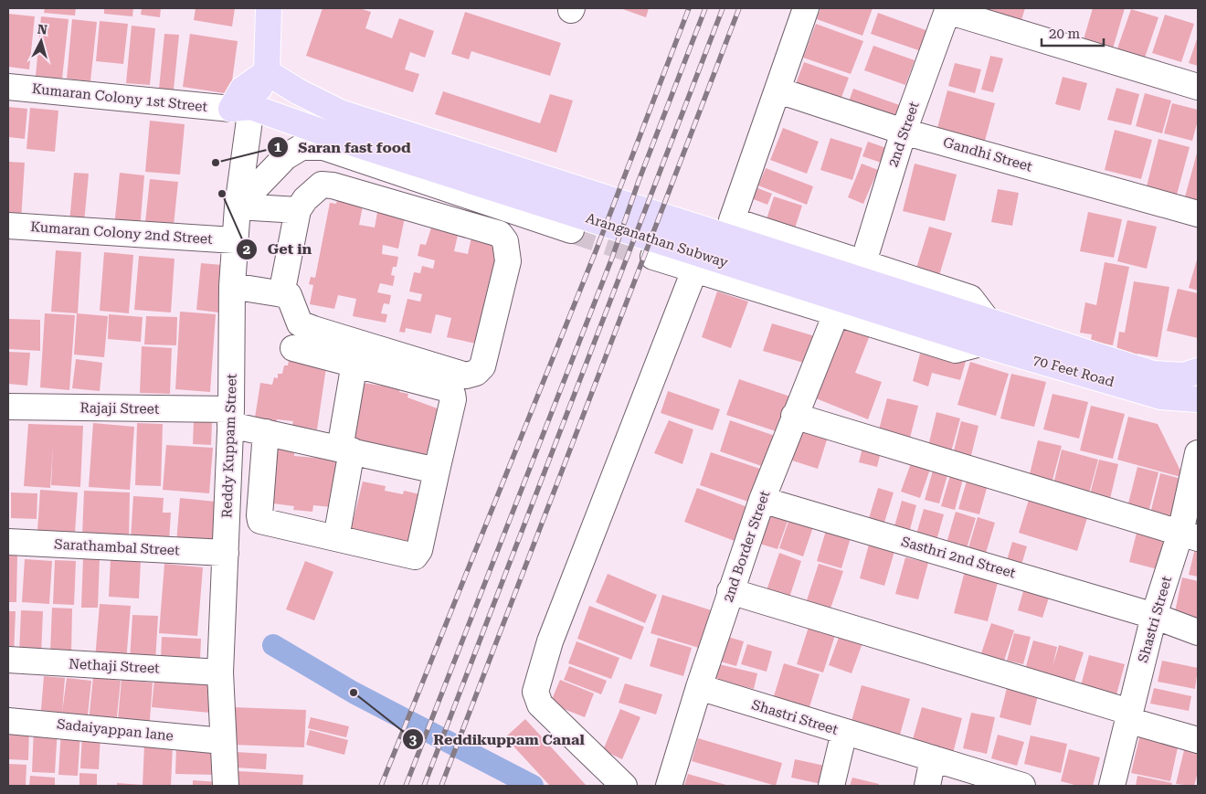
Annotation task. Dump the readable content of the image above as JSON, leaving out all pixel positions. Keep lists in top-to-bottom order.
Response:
{
  "streets": {
    "main road": ["Aranganathan Subway", "70 Feet Road"],
    "street": [
      "Kumaran Colony 1st Street",
      "2nd Street",
      "Gandhi Street",
      "Kumaran Colony 2nd Street",
      "Rajaji Street",
      "Reddy Kuppam Street",
      "2nd Border Street",
      "Sarathambal Street",
      "Sasthri 2nd Street",
      "Shastri Street",
      "Nethaji Street",
      "Sadaiyappan lane"
    ]
  },
  "crossings": [
    ["Kumaran Colony 1st Street", "Aranganathan Subway"],
    ["Kumaran Colony 1st Street", "Reddy Kuppam Street"],
    ["2nd Street", "Gandhi Street"],
    ["Kumaran Colony 2nd Street", "Reddy Kuppam Street"],
    ["Aranganathan Subway", "70 Feet Road"],
    ["Aranganathan Subway", "Reddy Kuppam Street"],
    ["Rajaji Street", "Reddy Kuppam Street"],
    ["Reddy Kuppam Street", "Sarathambal Street"],
    ["Reddy Kuppam Street", "Nethaji Street"],
    ["Reddy Kuppam Street", "Sadaiyappan lane"],
    ["2nd Border Street", "Sasthri 2nd Street"],
    ["2nd Border Street", "Shastri Street"],
    ["Sasthri 2nd Street", "Shastri Street"]
  ],
  "places": ["Saran fast food", "Get in", "Reddikuppam Canal"],
  "scale_bar": "20 m",
  "north": "top"
}
